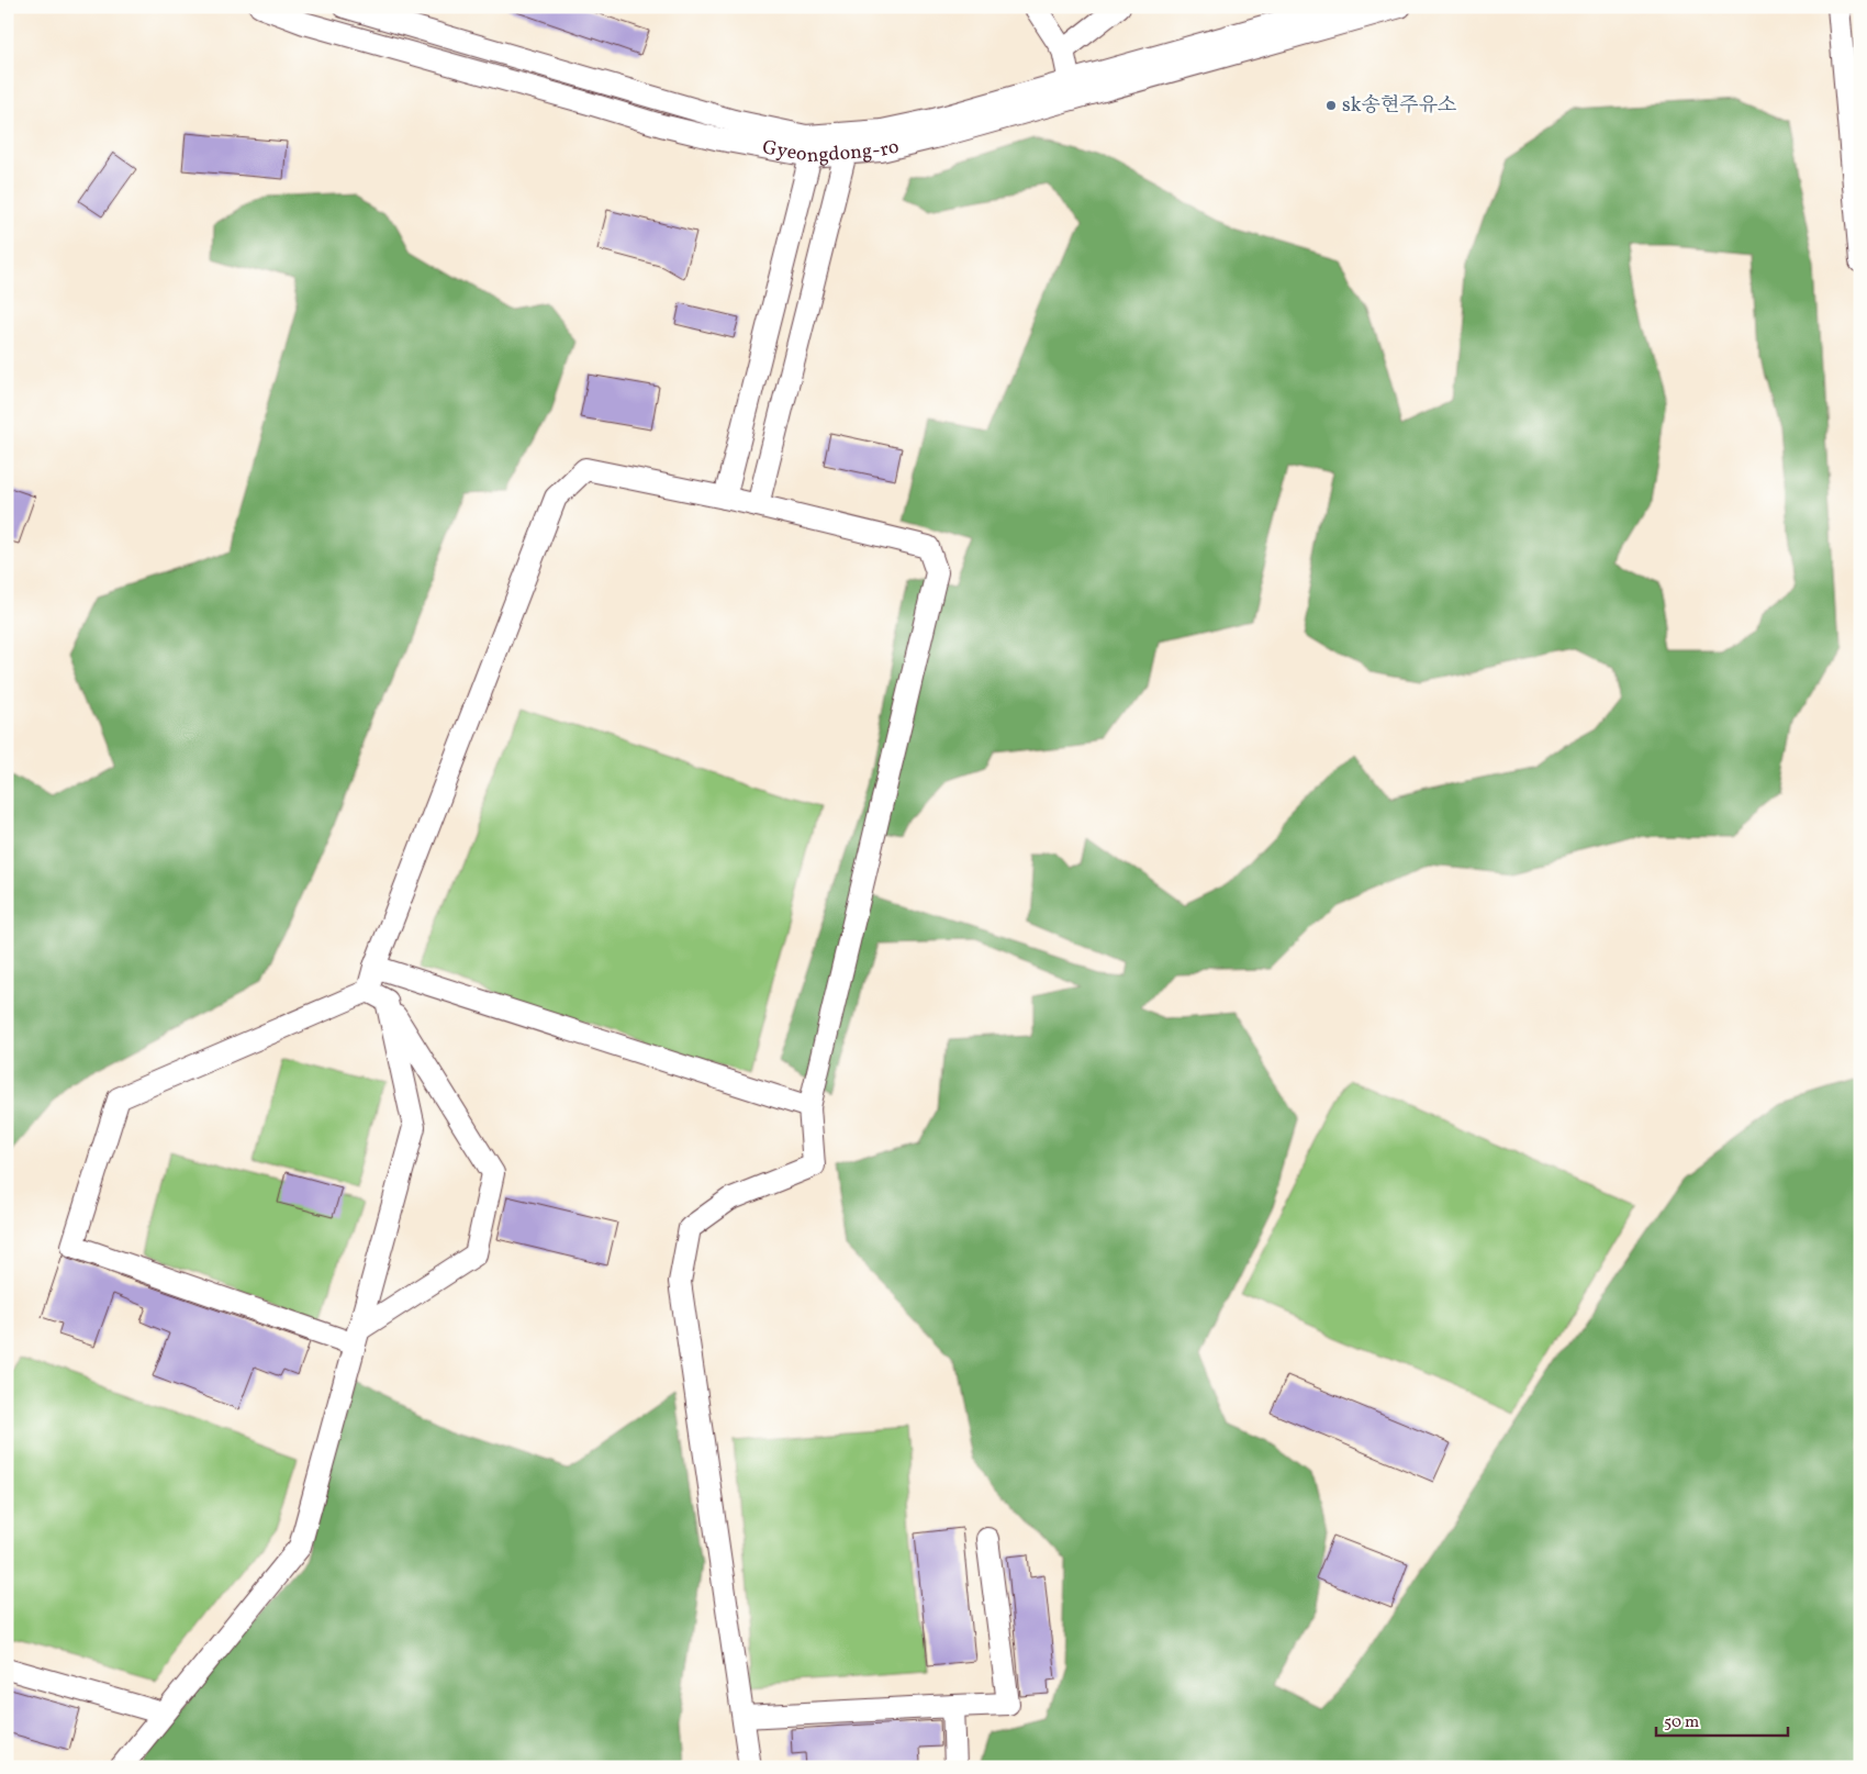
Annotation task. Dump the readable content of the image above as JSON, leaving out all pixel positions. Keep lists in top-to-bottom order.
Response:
{
  "streets": {
    "street": ["Gyeongdong-ro"]
  },
  "places": ["sk송현주유소"],
  "scale_bar": "50 m"
}
